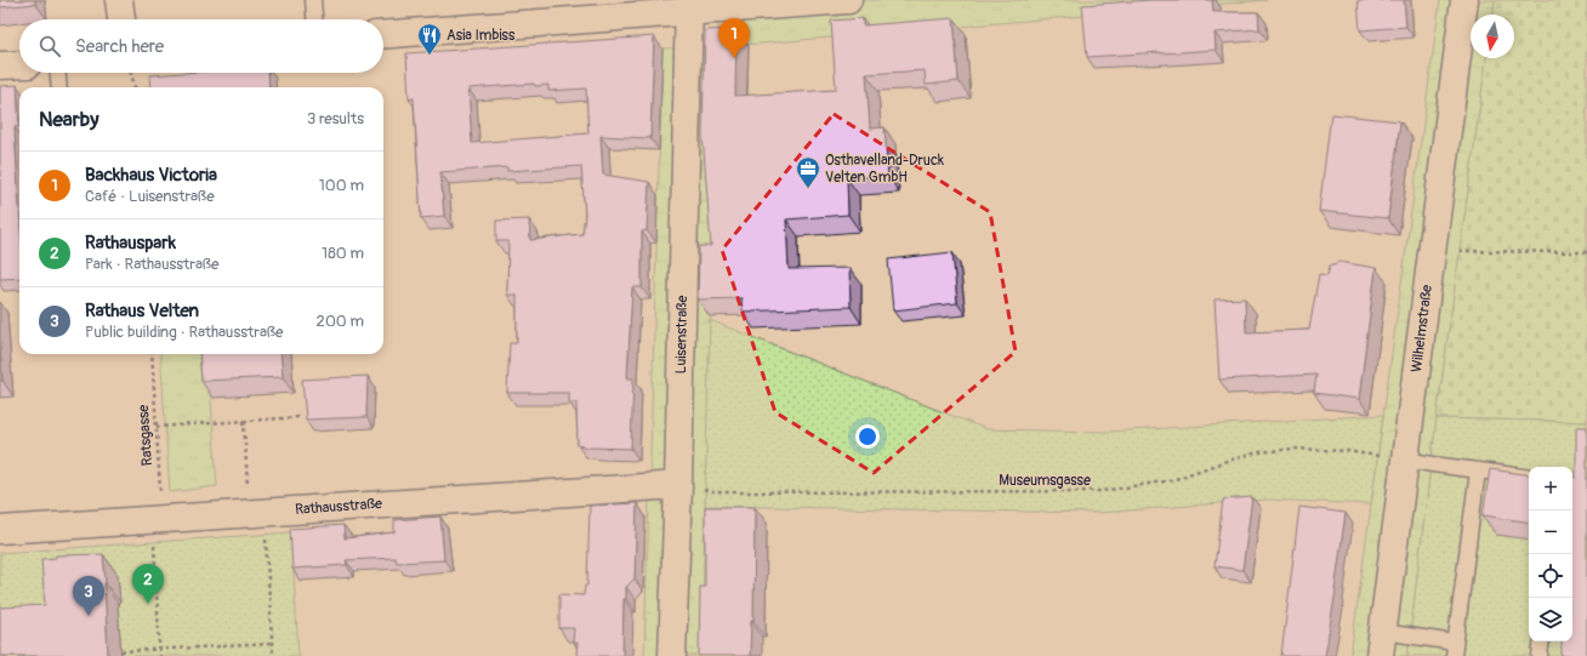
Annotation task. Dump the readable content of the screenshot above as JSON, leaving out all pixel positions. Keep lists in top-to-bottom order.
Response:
{
  "streets": {
    "street": ["Wilhelmstraße", "Luisenstraße", "Rathausstraße"],
    "path": ["Ratsgasse", "Museumsgasse"]
  },
  "crossings": [
    ["Wilhelmstraße", "Museumsgasse"],
    ["Luisenstraße", "Museumsgasse"],
    ["Luisenstraße", "Rathausstraße"],
    ["Ratsgasse", "Rathausstraße"],
    ["Museumsgasse", "Rathausstraße"]
  ],
  "places": {
    "restaurant": ["Asia Imbiss"],
    "office": ["Osthavelland-Druck Velten GmbH"]
  },
  "north": "bottom",
  "page": {
    "pins": ["1", "2", "3"],
    "search": "Search here",
    "heading": ["Nearby", "3 results"],
    "list": [
      {
        "mark": "1",
        "name": "Backhaus Victoria",
        "note": "Café · Luisenstraße",
        "value": "100 m"
      },
      {
        "mark": "2",
        "name": "Rathauspark",
        "note": "Park · Rathausstraße",
        "value": "180 m"
      },
      {
        "mark": "3",
        "name": "Rathaus Velten",
        "note": "Public building · Rathausstraße",
        "value": "200 m"
      }
    ],
    "map_buttons": ["+", "−"]
  }
}
